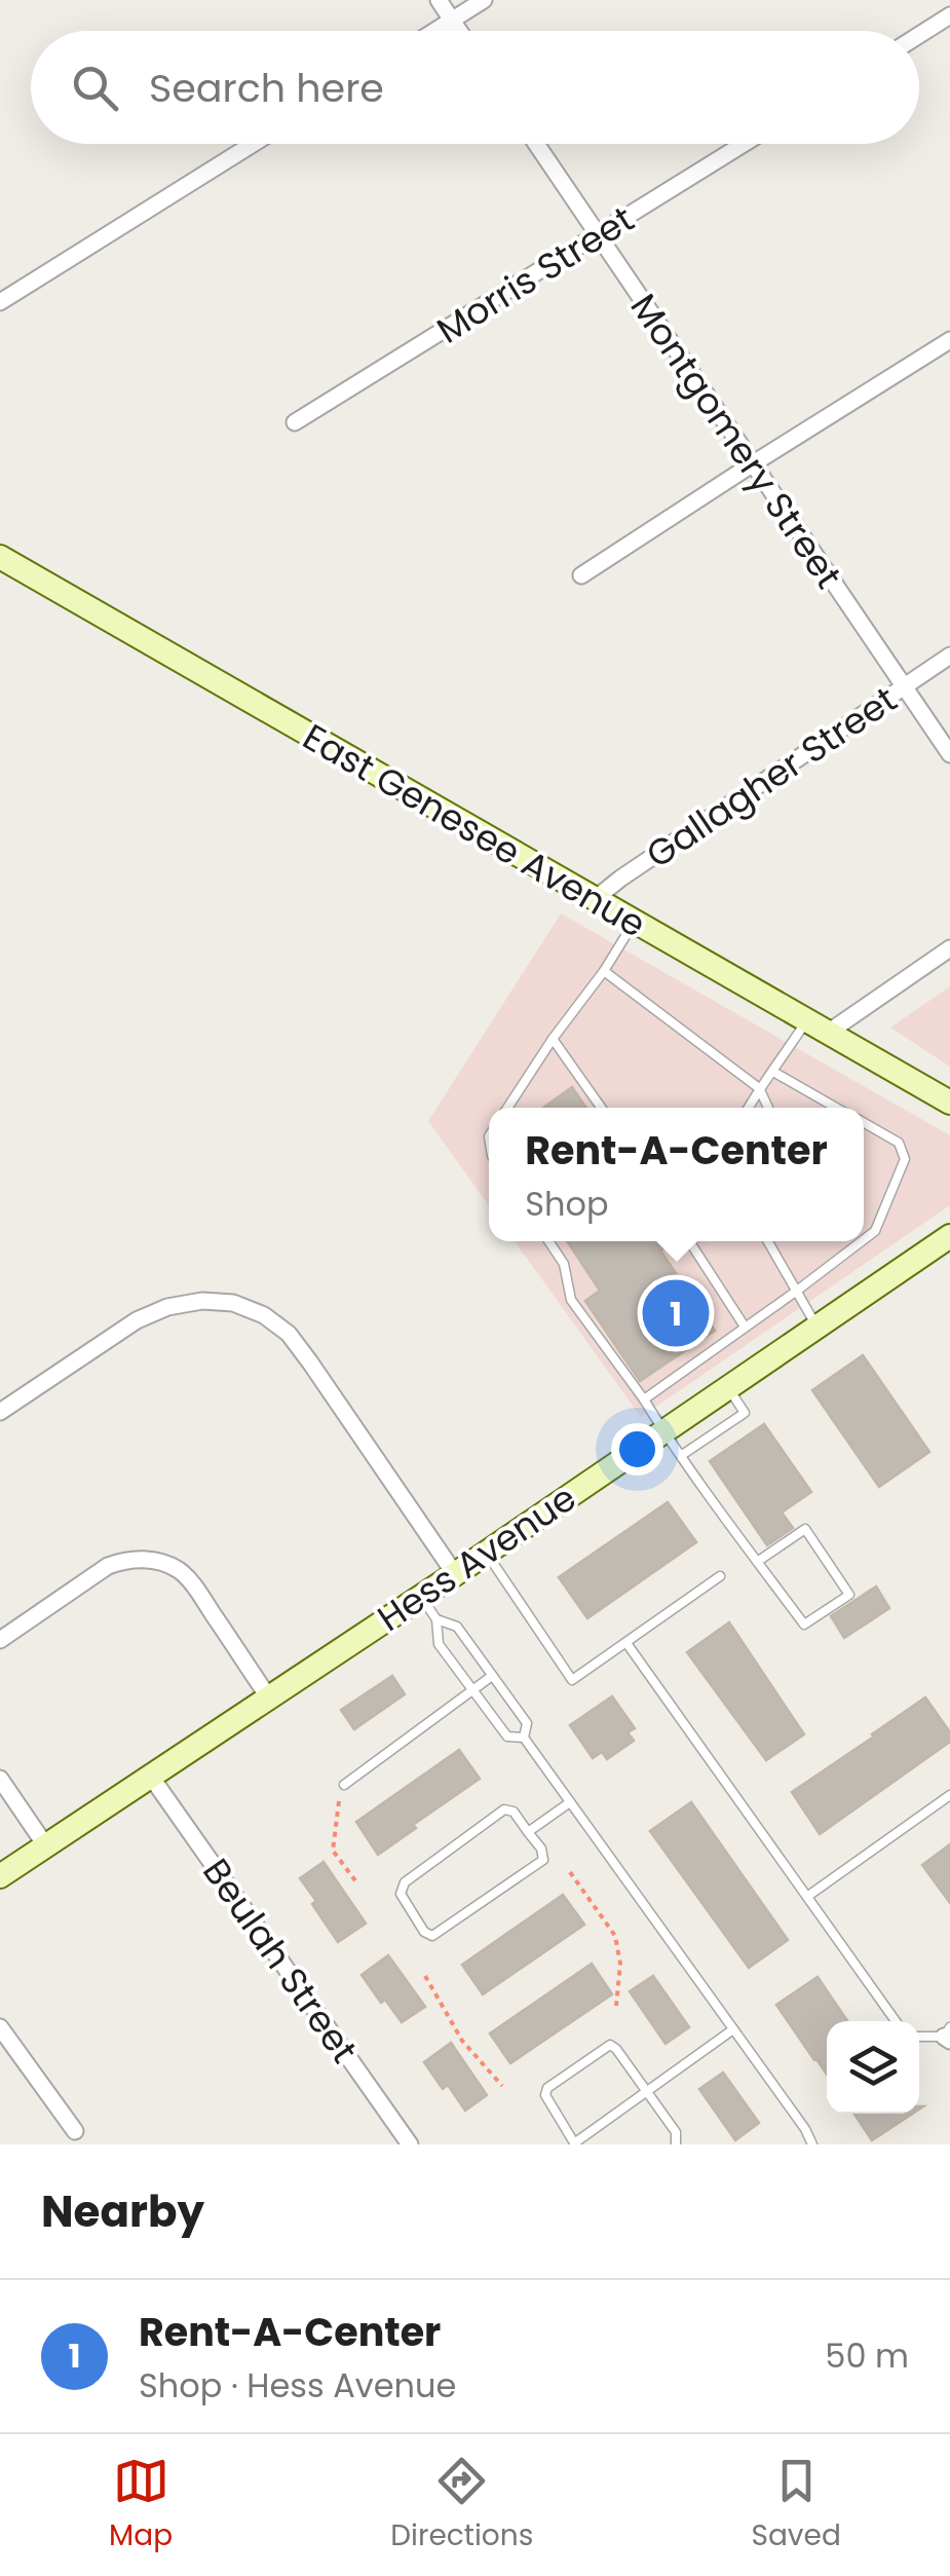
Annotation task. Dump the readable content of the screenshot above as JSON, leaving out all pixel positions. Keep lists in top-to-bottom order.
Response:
{
  "streets": {
    "street": [
      "Morris Street",
      "Montgomery Street",
      "Gallagher Street",
      "East Genesee Avenue",
      "Hess Avenue",
      "Beulah Street"
    ]
  },
  "crossings": [
    ["Morris Street", "Montgomery Street"],
    ["Montgomery Street", "Gallagher Street"],
    ["Gallagher Street", "East Genesee Avenue"],
    ["Hess Avenue", "Beulah Street"]
  ],
  "page": {
    "search": "Search here",
    "popup": ["Rent-A-Center", "Shop"],
    "pins": "1",
    "heading": "Nearby",
    "list": [
      {
        "mark": "1",
        "name": "Rent-A-Center",
        "note": "Shop · Hess Avenue",
        "value": "50 m"
      }
    ],
    "nav": ["Map", "Directions", "Saved"]
  }
}
